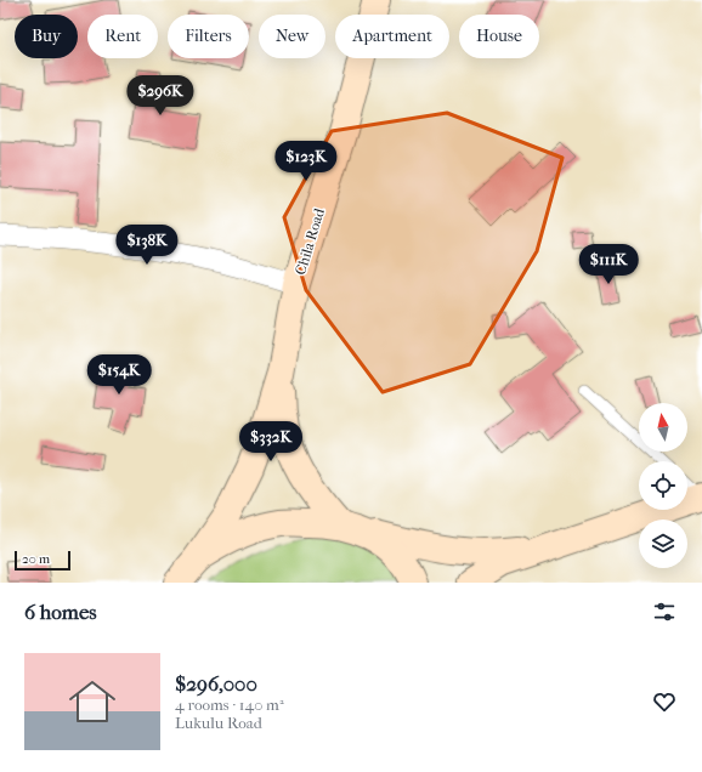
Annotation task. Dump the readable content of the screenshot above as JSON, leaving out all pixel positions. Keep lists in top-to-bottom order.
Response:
{
  "streets": {
    "street": ["Chila Road"]
  },
  "scale_bar": "20 m",
  "north": "top",
  "page": {
    "chip": [
      "Buy",
      "Rent",
      "Filters",
      "New",
      "Apartment",
      "House"
    ],
    "price": [
      "$296K",
      "$123K",
      "$138K",
      "$111K",
      "$154K",
      "$332K"
    ],
    "scale": "20 m",
    "heading": "6 homes",
    "list": [
      {
        "name": "$296,000",
        "note": "4 rooms · 140 m² · Lukulu Road"
      }
    ]
  }
}
